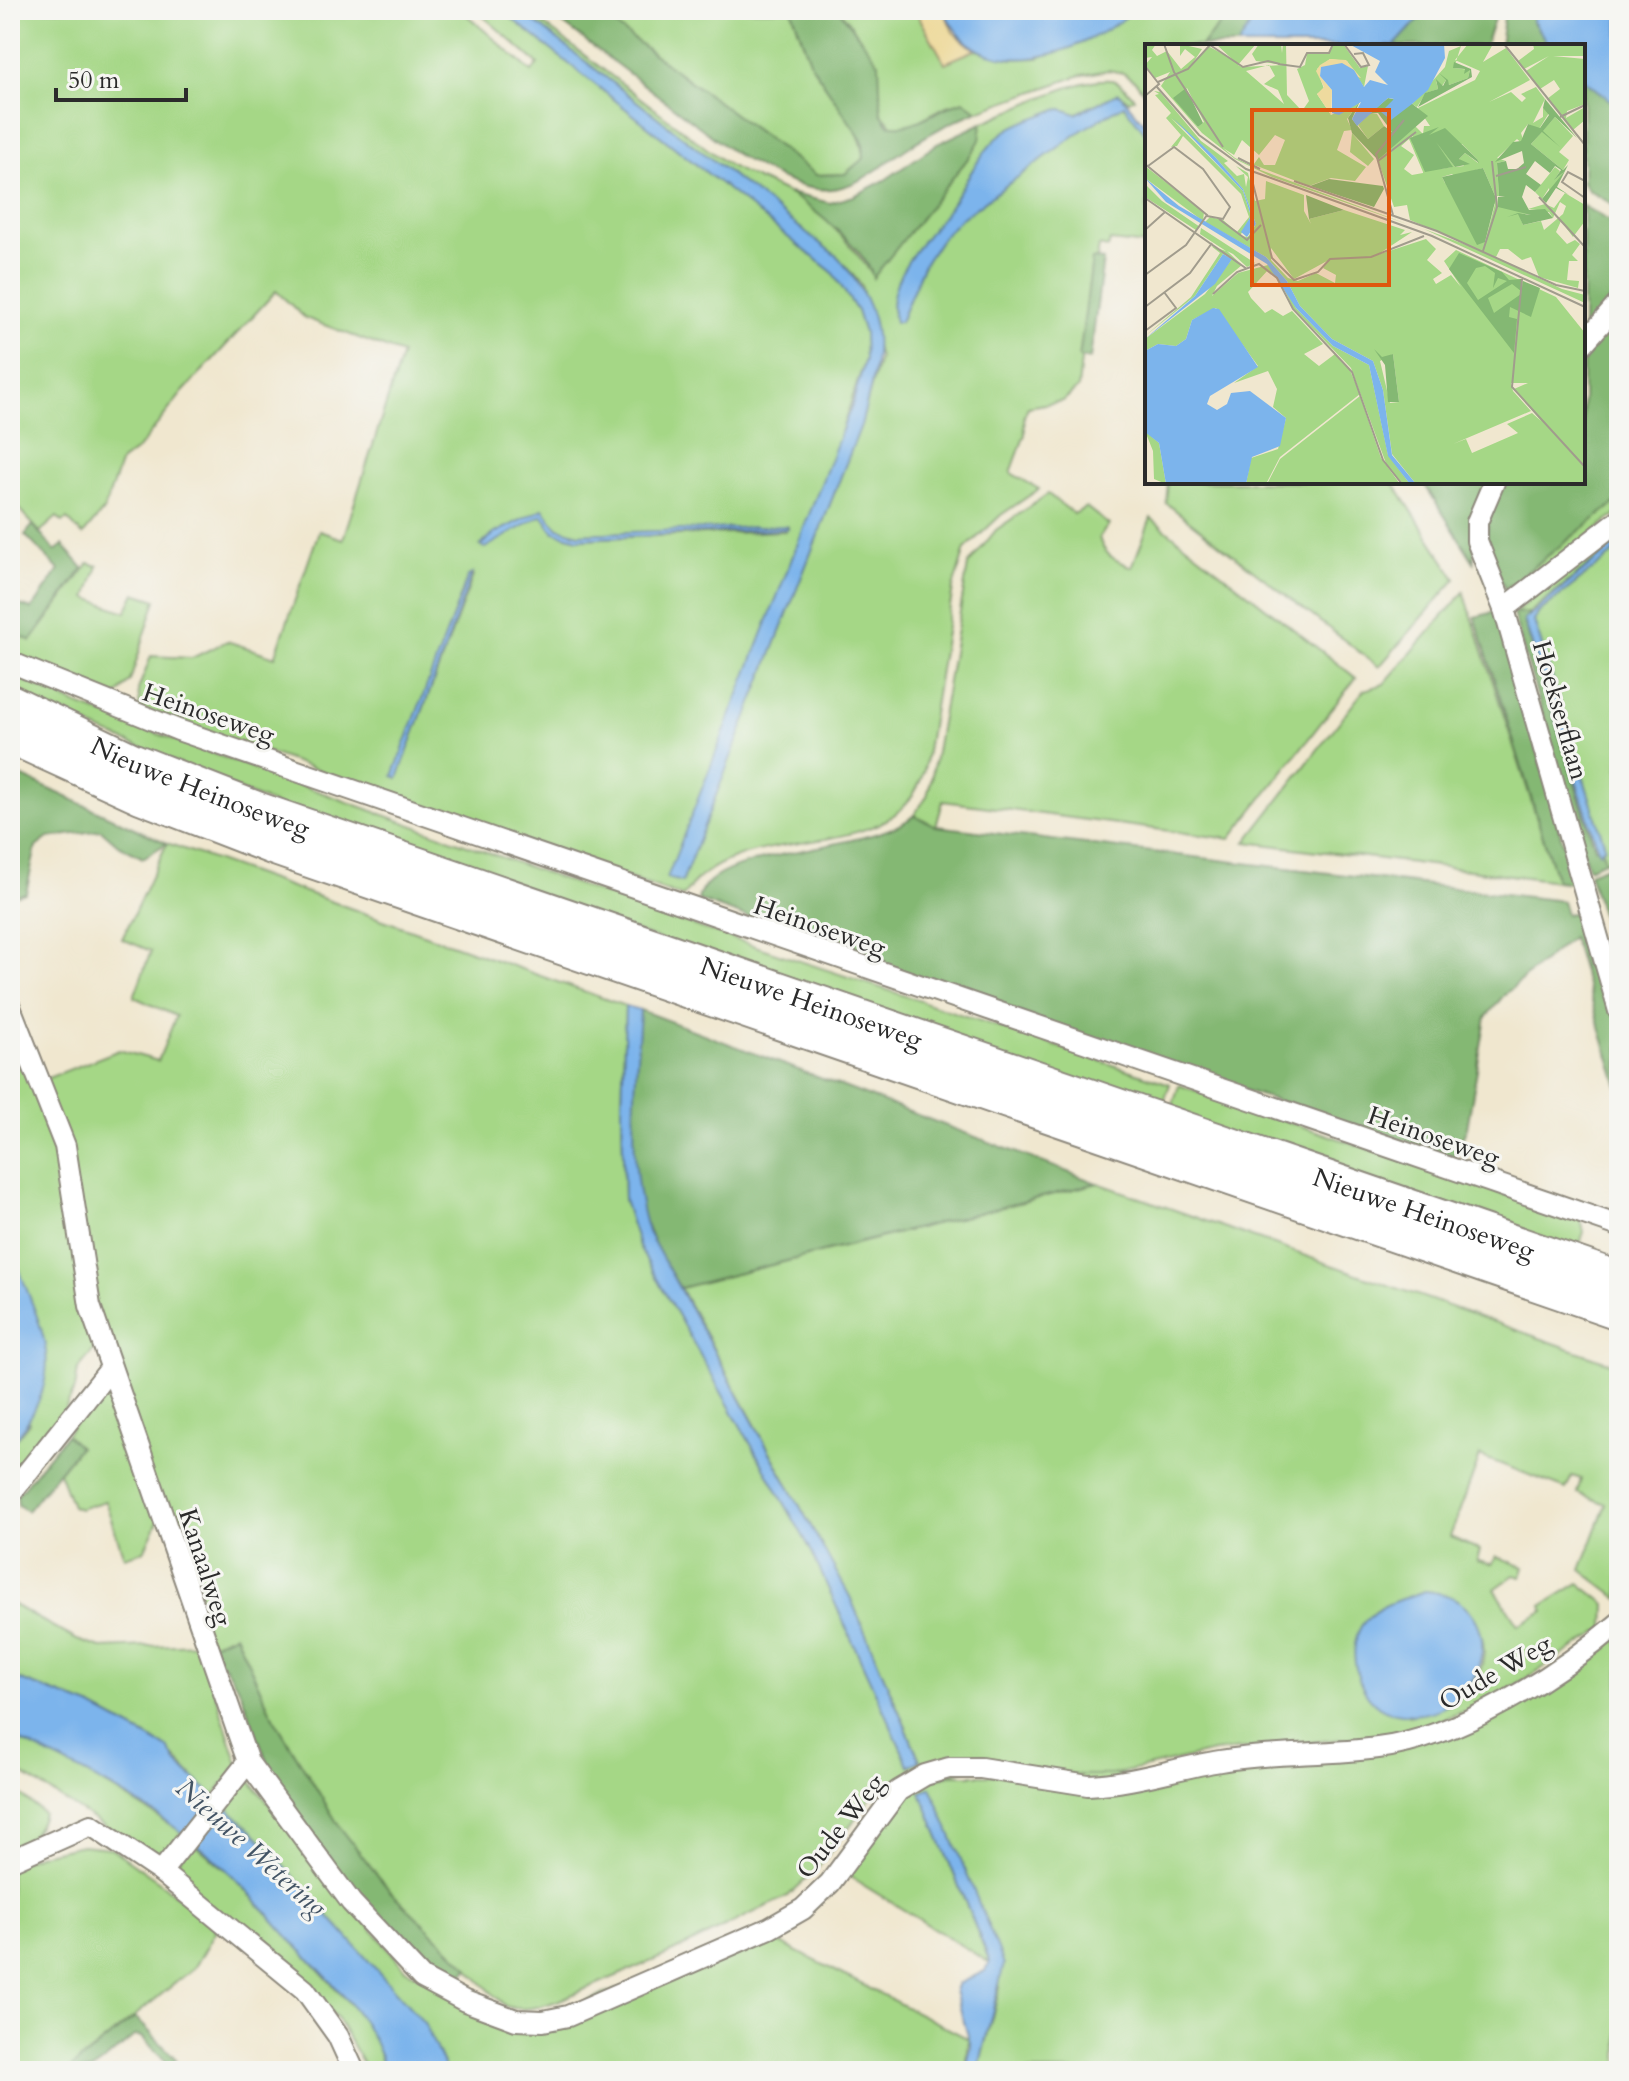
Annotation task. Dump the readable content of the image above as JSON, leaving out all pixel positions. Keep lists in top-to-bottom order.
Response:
{
  "streets": {
    "highway": ["Nieuwe Heinoseweg"],
    "street": [
      "Hoekserflaan",
      "Heinoseweg",
      "Kanaalweg",
      "Oude Weg"
    ]
  },
  "crossings": [
    ["Kanaalweg", "Oude Weg"]
  ],
  "water": ["Nieuwe Wetering"],
  "scale_bar": "50 m"
}
